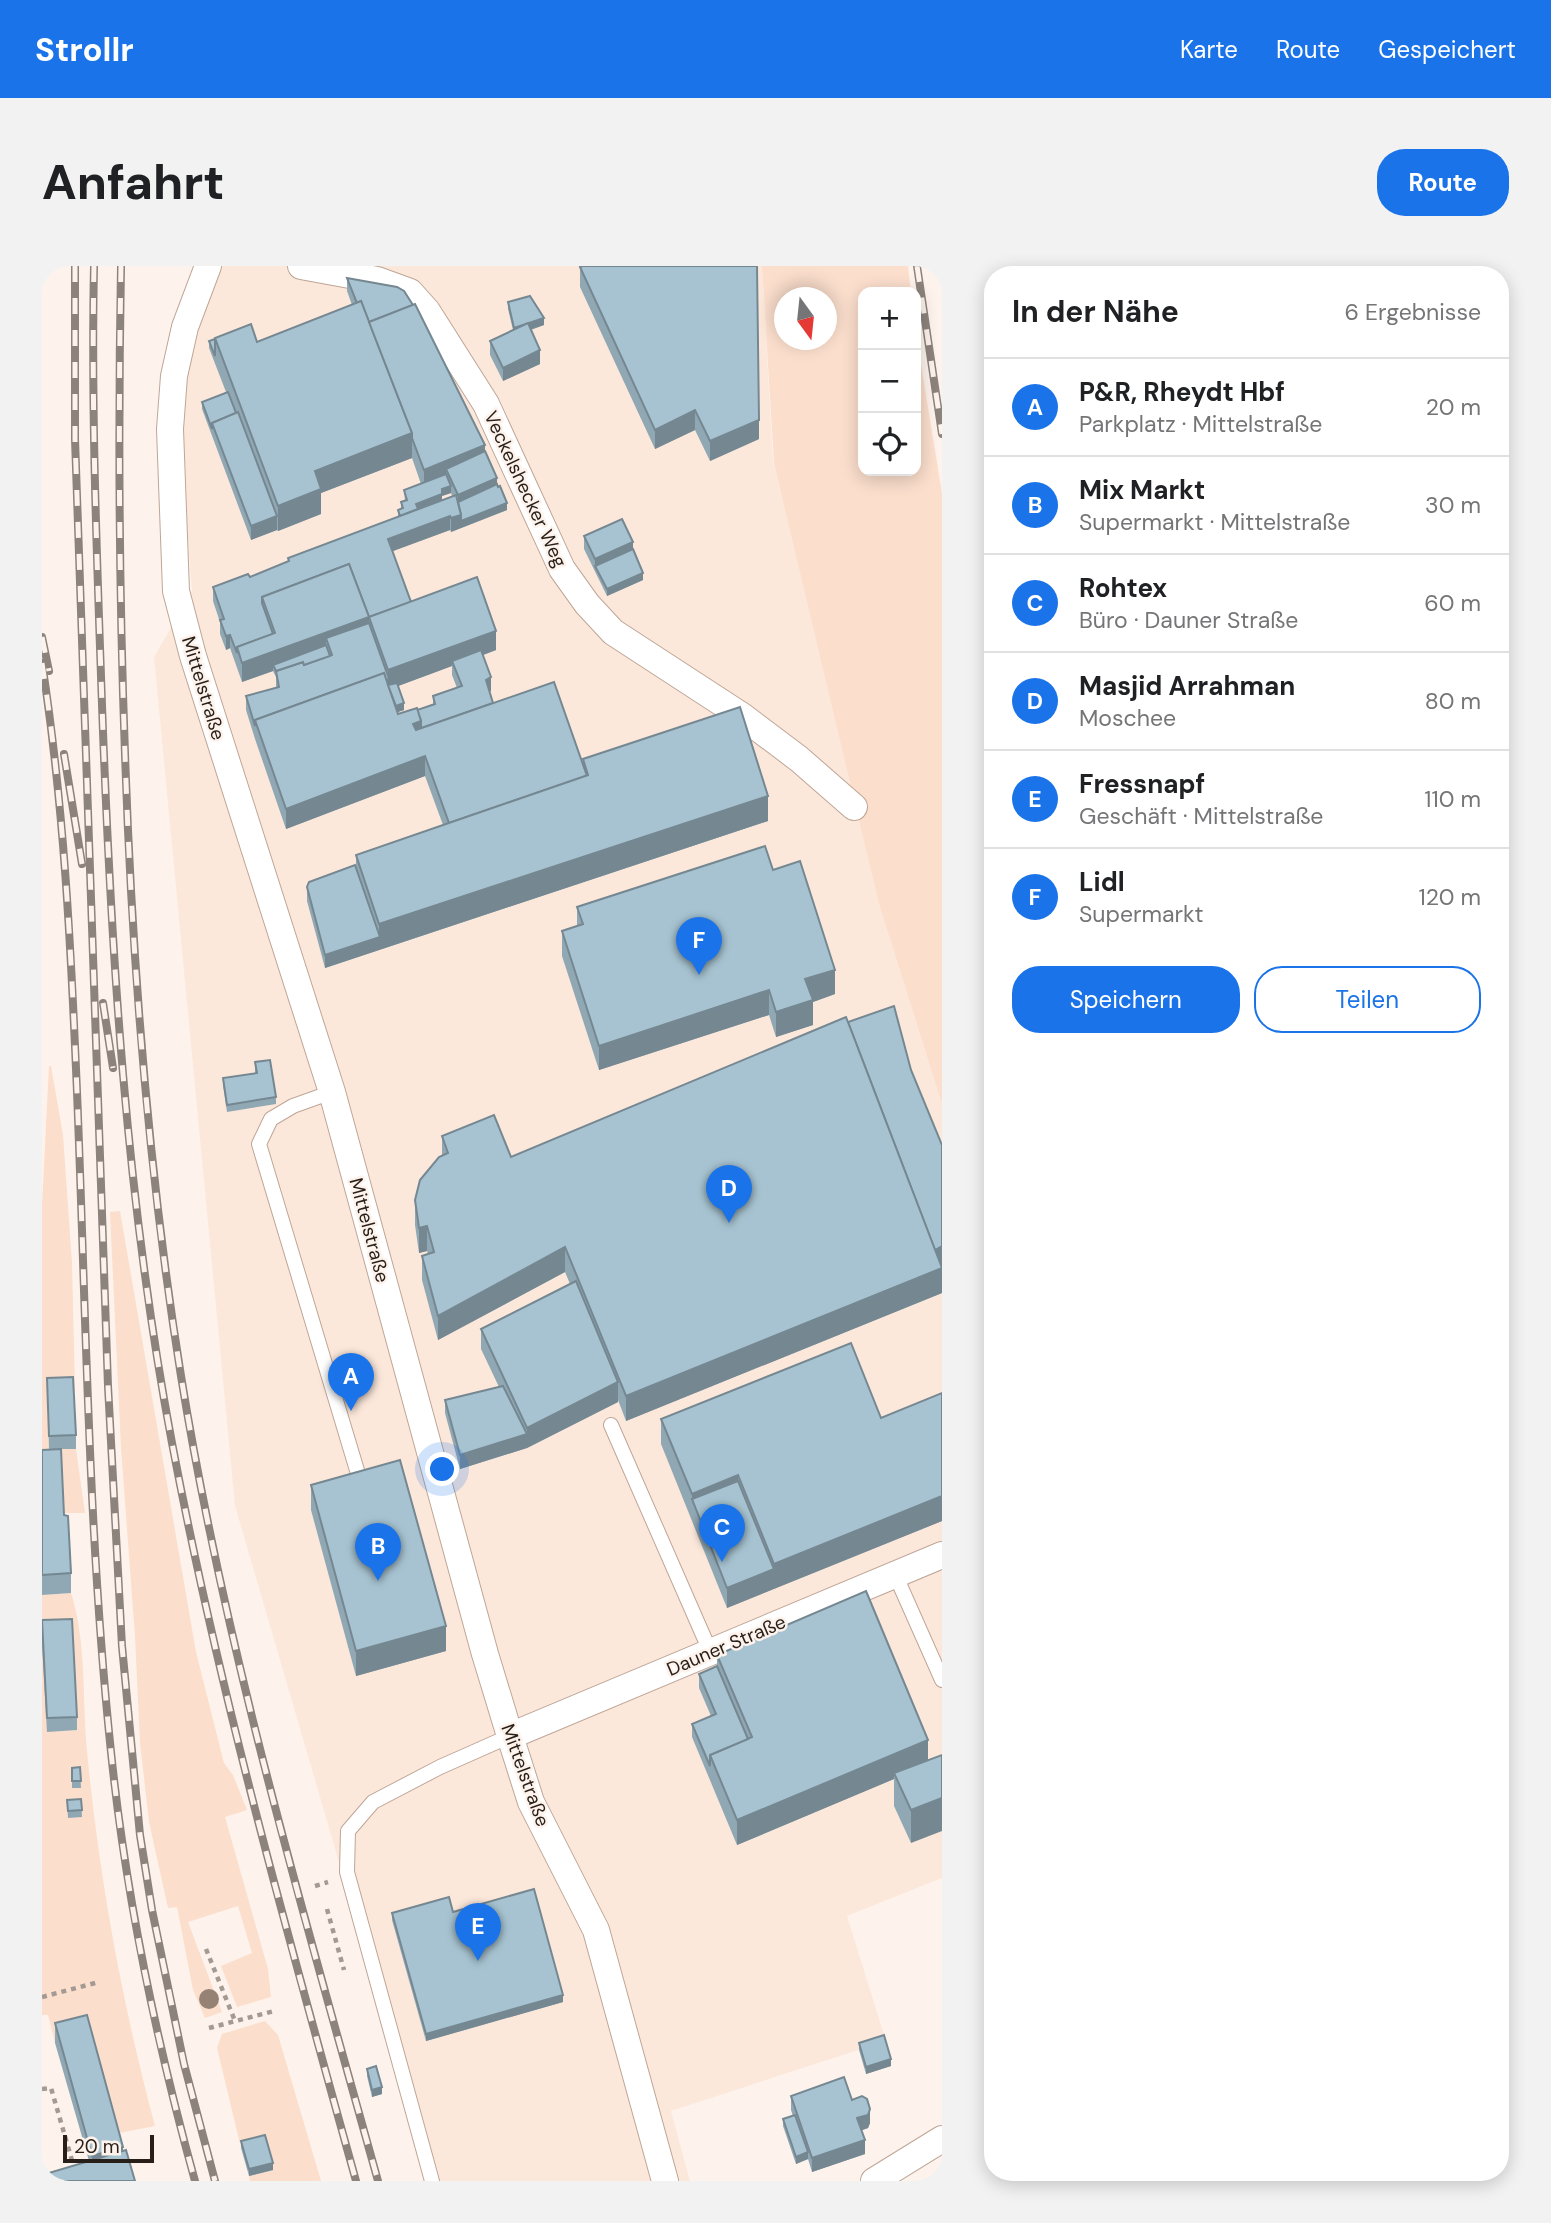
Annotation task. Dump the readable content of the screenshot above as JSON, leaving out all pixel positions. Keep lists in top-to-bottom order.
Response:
{
  "streets": {
    "street": ["Veckelshecker Weg", "Mittelstraße", "Dauner Straße"]
  },
  "crossings": [
    ["Mittelstraße", "Dauner Straße"]
  ],
  "scale_bar": "20 m",
  "north": "bottom",
  "page": {
    "header": "Strollr",
    "nav": ["Karte", "Route", "Gespeichert"],
    "buttons": [
      "Route",
      ["Speichern", "Teilen"]
    ],
    "title": "Anfahrt",
    "heading": ["In der Nähe", "6 Ergebnisse"],
    "map_buttons": ["+", "−"],
    "list": [
      {
        "mark": "A",
        "name": "P&R, Rheydt Hbf",
        "note": "Parkplatz · Mittelstraße",
        "value": "20 m"
      },
      {
        "mark": "B",
        "name": "Mix Markt",
        "note": "Supermarkt · Mittelstraße",
        "value": "30 m"
      },
      {
        "mark": "C",
        "name": "Rohtex",
        "note": "Büro · Dauner Straße",
        "value": "60 m"
      },
      {
        "mark": "D",
        "name": "Masjid Arrahman",
        "note": "Moschee",
        "value": "80 m"
      },
      {
        "mark": "E",
        "name": "Fressnapf",
        "note": "Geschäft · Mittelstraße",
        "value": "110 m"
      },
      {
        "mark": "F",
        "name": "Lidl",
        "note": "Supermarkt",
        "value": "120 m"
      }
    ],
    "pins": [
      "F",
      "D",
      "A",
      "C",
      "B",
      "E"
    ],
    "scale": "20 m"
  }
}
